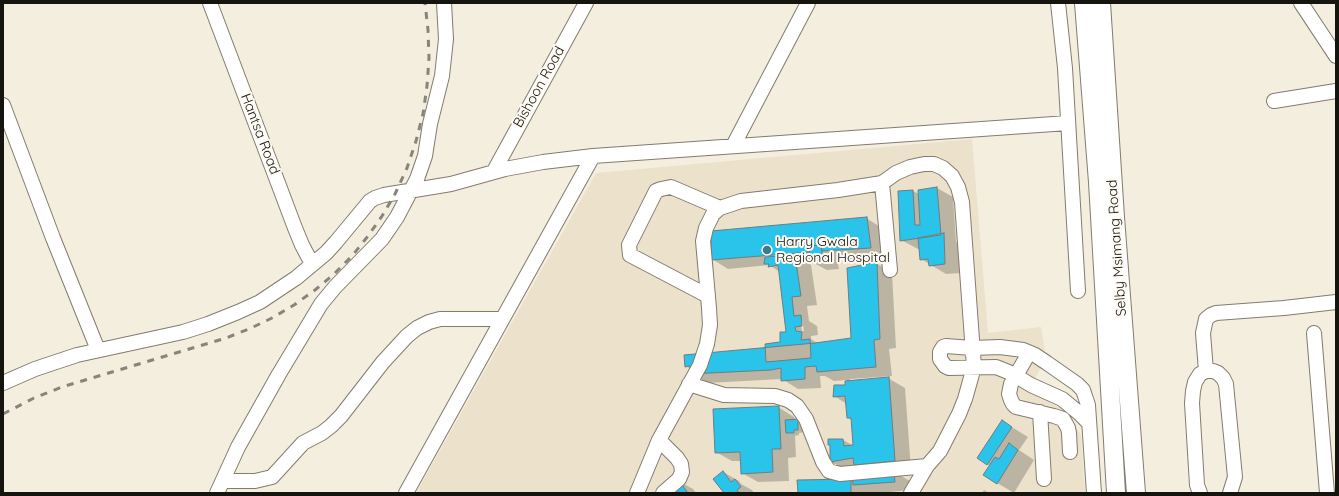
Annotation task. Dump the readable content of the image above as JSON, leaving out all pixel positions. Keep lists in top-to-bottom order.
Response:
{
  "streets": {
    "main road": ["Selby Msimang Road"],
    "street": ["Bishoon Road", "Hantsa Road"]
  },
  "places": ["Harry Gwala Regional Hospital"]
}
